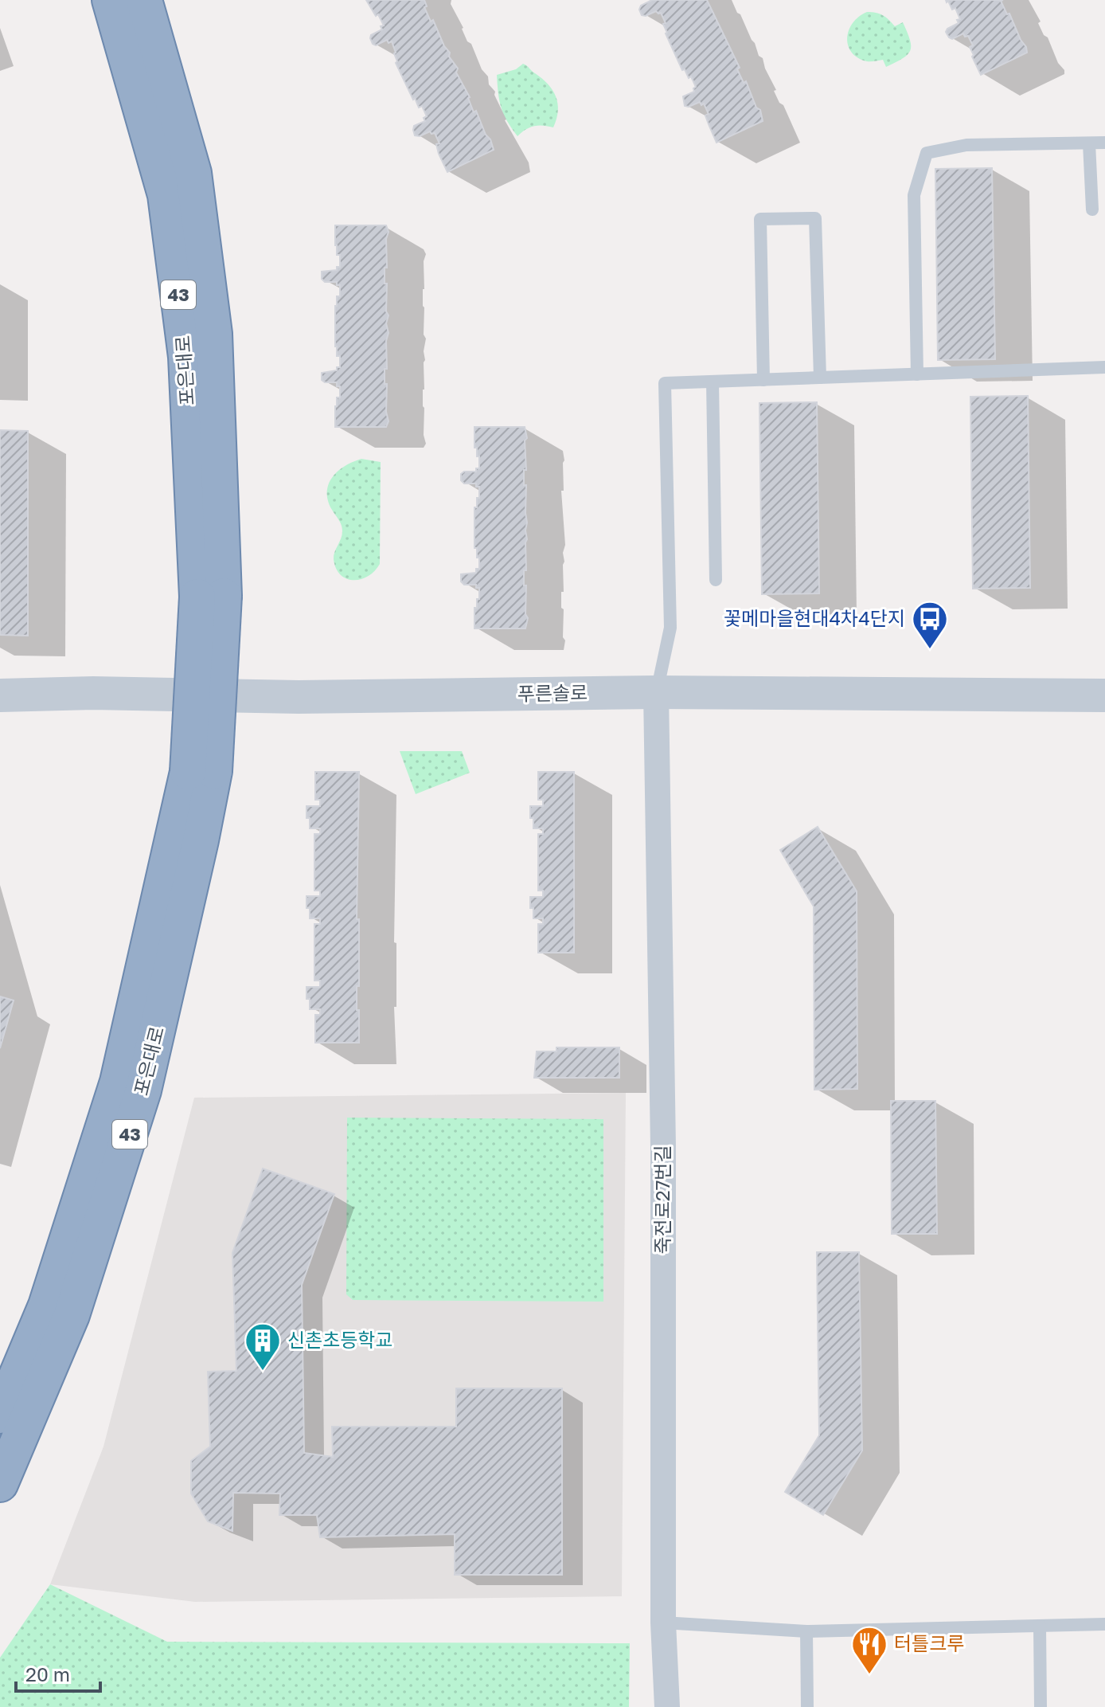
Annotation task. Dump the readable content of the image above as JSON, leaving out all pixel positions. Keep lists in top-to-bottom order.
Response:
{
  "streets": {
    "highway": ["43", "포은대로"],
    "street": ["푸른솔로", "죽전로27번길"]
  },
  "crossings": [
    ["43", "포은대로"],
    ["푸른솔로", "죽전로27번길"]
  ],
  "places": {
    "bus stop": ["꽃메마을현대4차4단지"],
    "building": ["신촌초등학교"],
    "restaurant": ["터틀크루"]
  },
  "scale_bar": "20 m"
}
